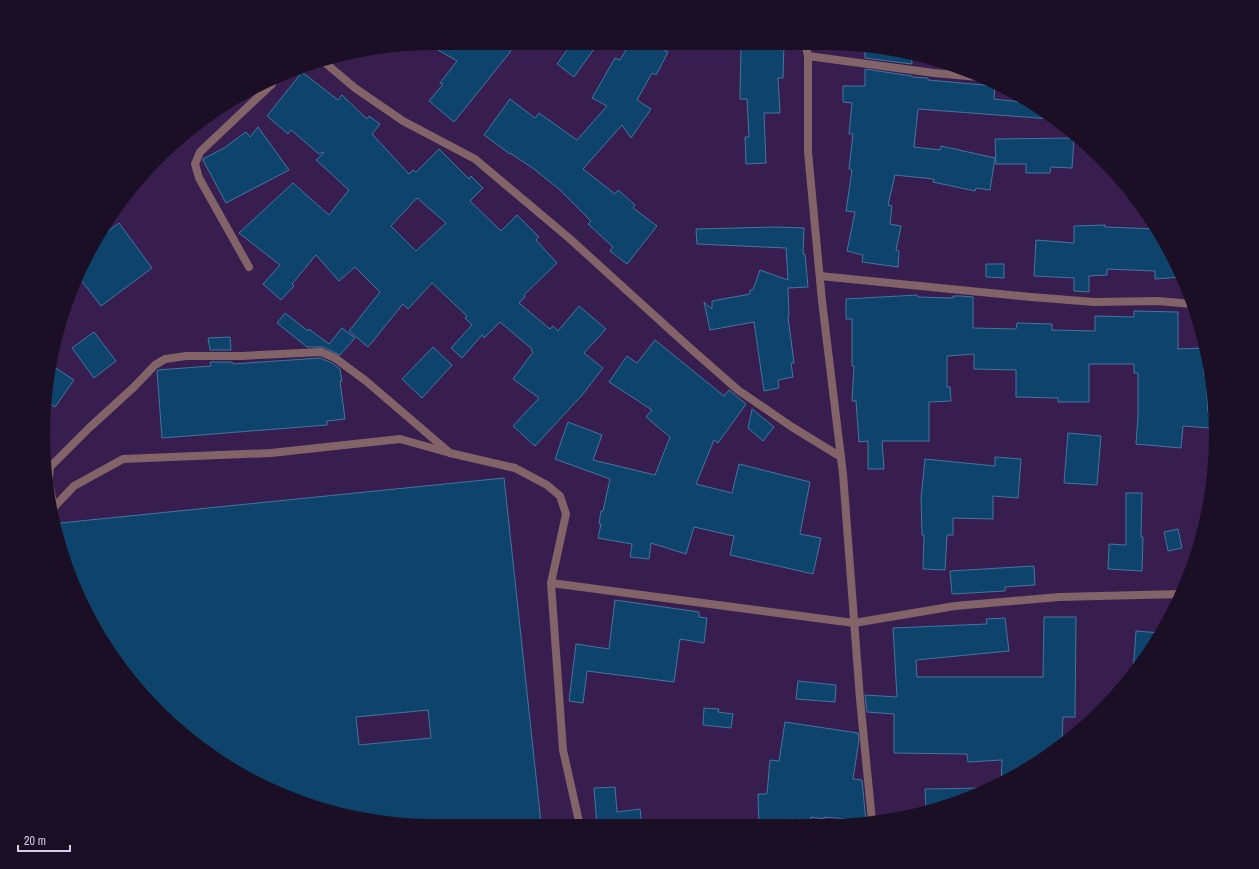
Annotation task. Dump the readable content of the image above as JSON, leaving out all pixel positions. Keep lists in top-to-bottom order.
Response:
{
  "scale_bar": "20 m"
}
